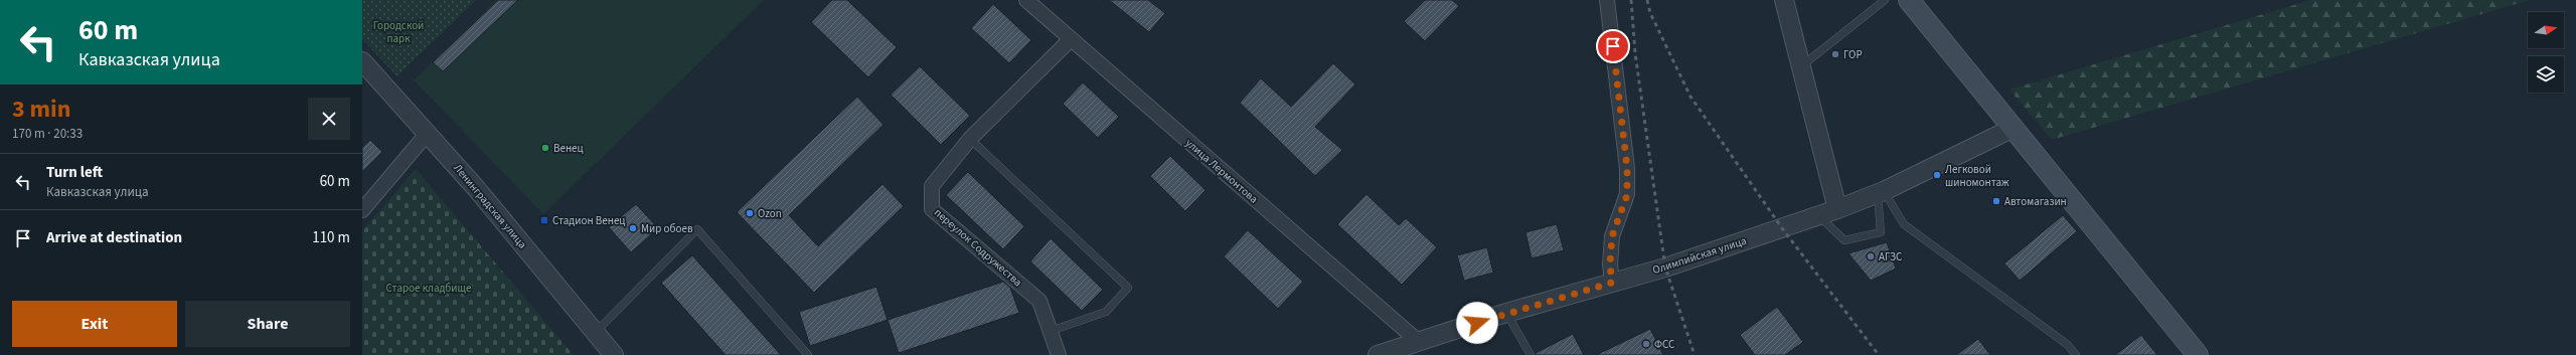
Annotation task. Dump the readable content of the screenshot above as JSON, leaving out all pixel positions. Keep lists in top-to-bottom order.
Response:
{
  "streets": {
    "street": [
      "улица Лермонтова",
      "Ленинградская улица",
      "переулок Содружества",
      "Олимпийская улица"
    ]
  },
  "crossings": [
    ["улица Лермонтова", "переулок Содружества"],
    ["улица Лермонтова", "Олимпийская улица"]
  ],
  "parks": ["Городской парк", "Старое кладбище"],
  "places": {
    "other": [
      "ГОР",
      "Венец",
      "Легковой шиномонтаж",
      "Автомагазин",
      "Ozon",
      "Мир обоев",
      "АГЗС",
      "ФСС"
    ],
    "transit": ["Стадион Венец"]
  },
  "north": "right",
  "page": {
    "turn": ["60 m", "Кавказская улица"],
    "heading": ["3 min", "170 m · 20:33"],
    "list": [
      {
        "name": "Turn left",
        "note": "Кавказская улица",
        "value": "60 m"
      },
      {
        "name": "Arrive at destination",
        "value": "110 m"
      }
    ],
    "buttons": ["Exit", "Share"]
  }
}
